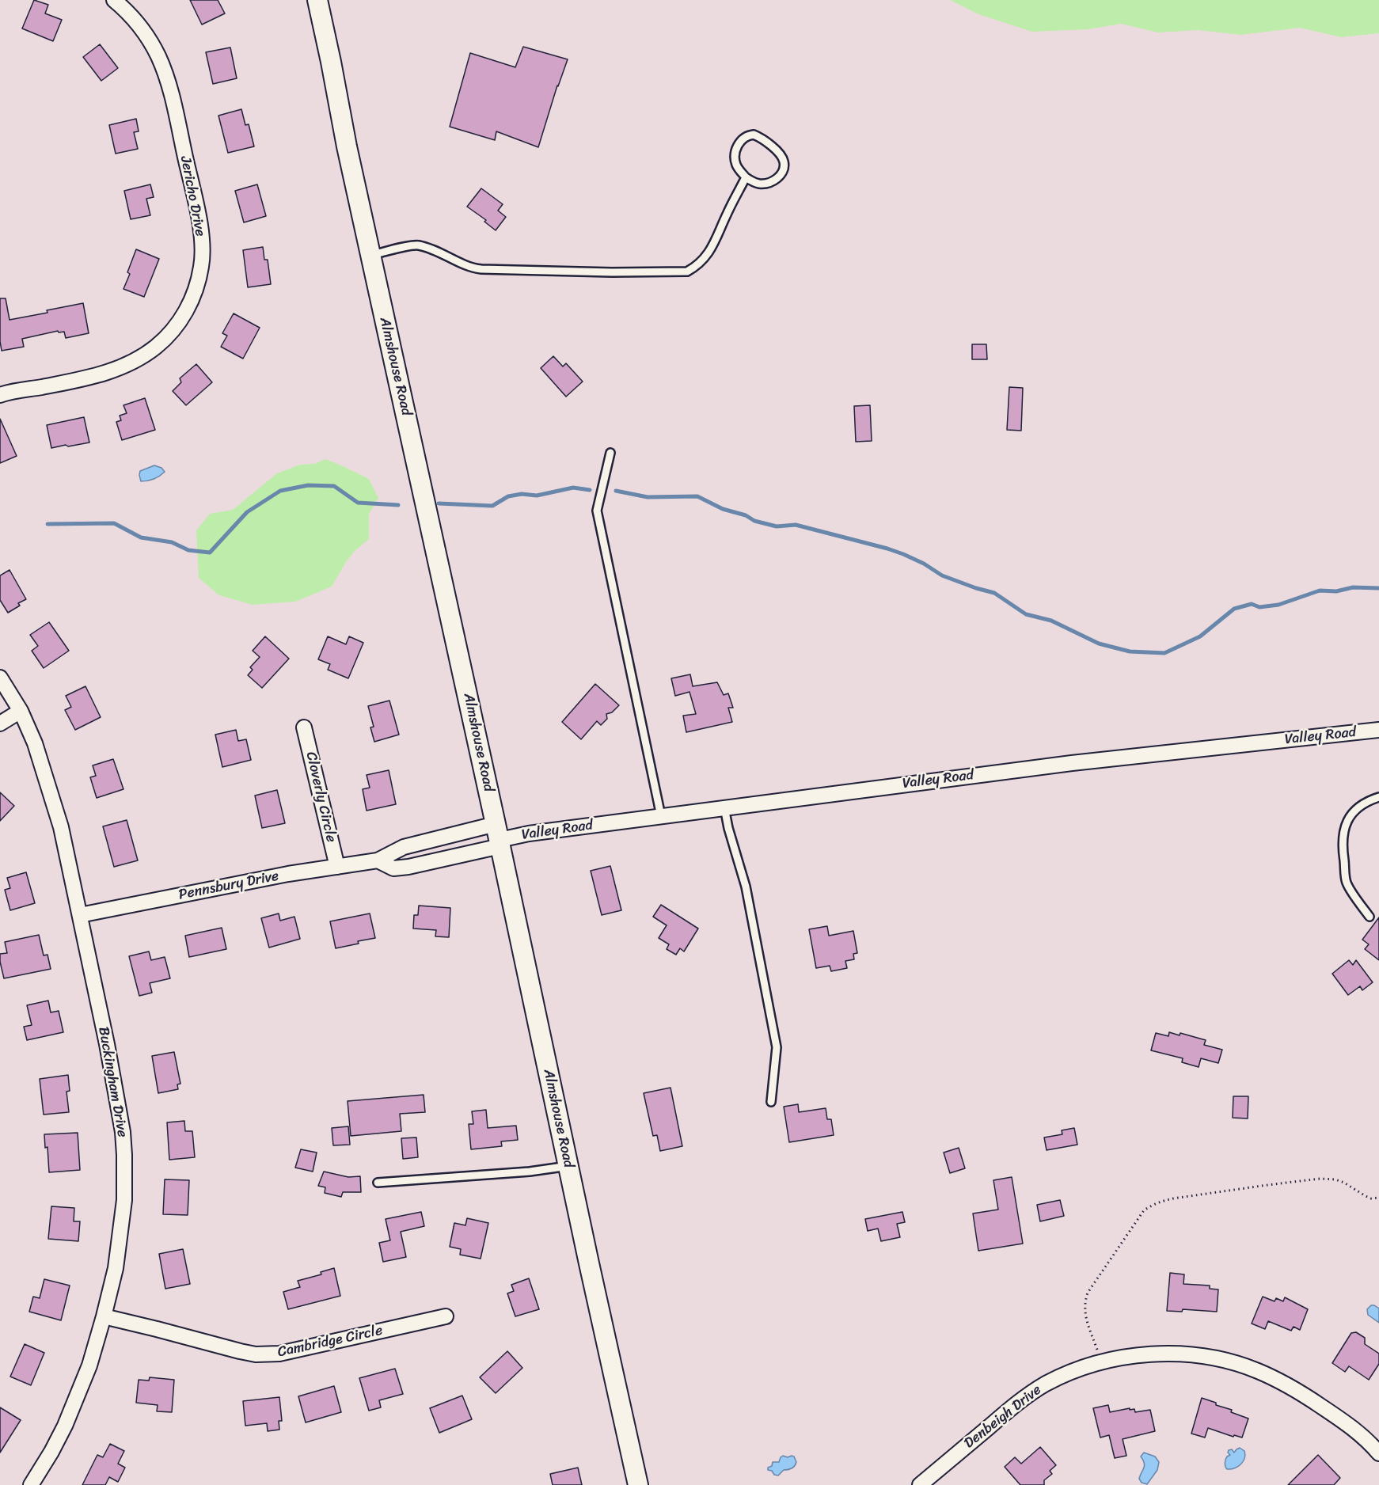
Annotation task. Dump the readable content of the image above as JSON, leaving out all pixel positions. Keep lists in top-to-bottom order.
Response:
{
  "streets": {
    "main road": ["Almshouse Road"],
    "street": [
      "Jericho Drive",
      "Valley Road",
      "Cloverly Circle",
      "Pennsbury Drive",
      "Buckingham Drive",
      "Cambridge Circle",
      "Denbeigh Drive"
    ]
  },
  "crossings": [
    ["Almshouse Road", "Valley Road"],
    ["Almshouse Road", "Pennsbury Drive"],
    ["Valley Road", "Pennsbury Drive"],
    ["Cloverly Circle", "Pennsbury Drive"],
    ["Pennsbury Drive", "Buckingham Drive"],
    ["Buckingham Drive", "Cambridge Circle"]
  ]
}
